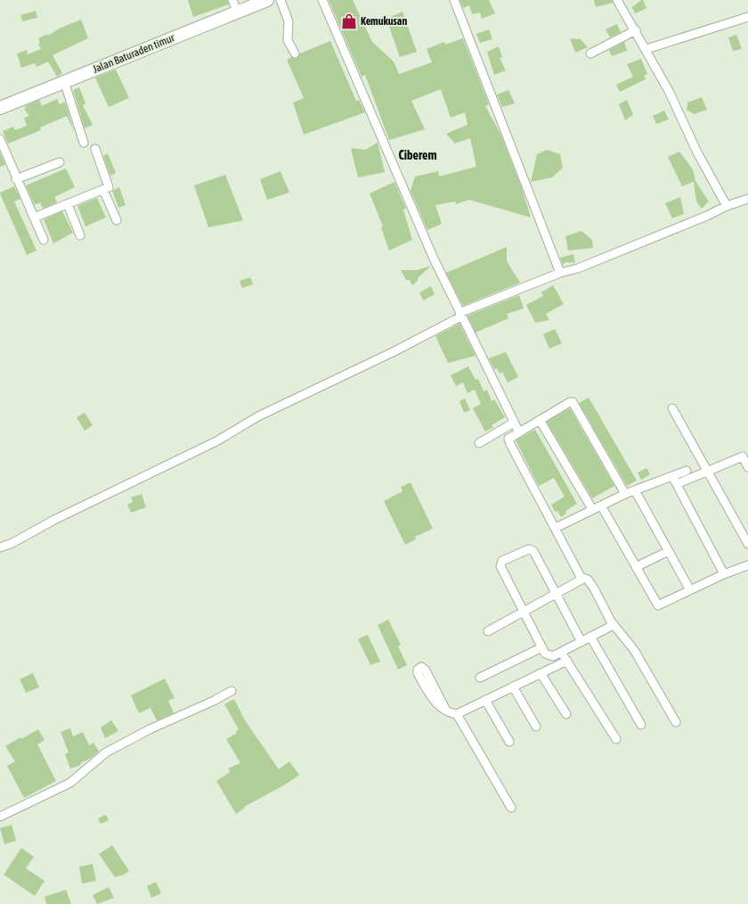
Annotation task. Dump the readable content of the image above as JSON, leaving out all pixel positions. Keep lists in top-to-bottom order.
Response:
{
  "streets": {
    "main road": ["Jalan Baturaden timur"]
  },
  "districts": ["Ciberem"],
  "places": {
    "shop": ["Kemukusan"]
  }
}
